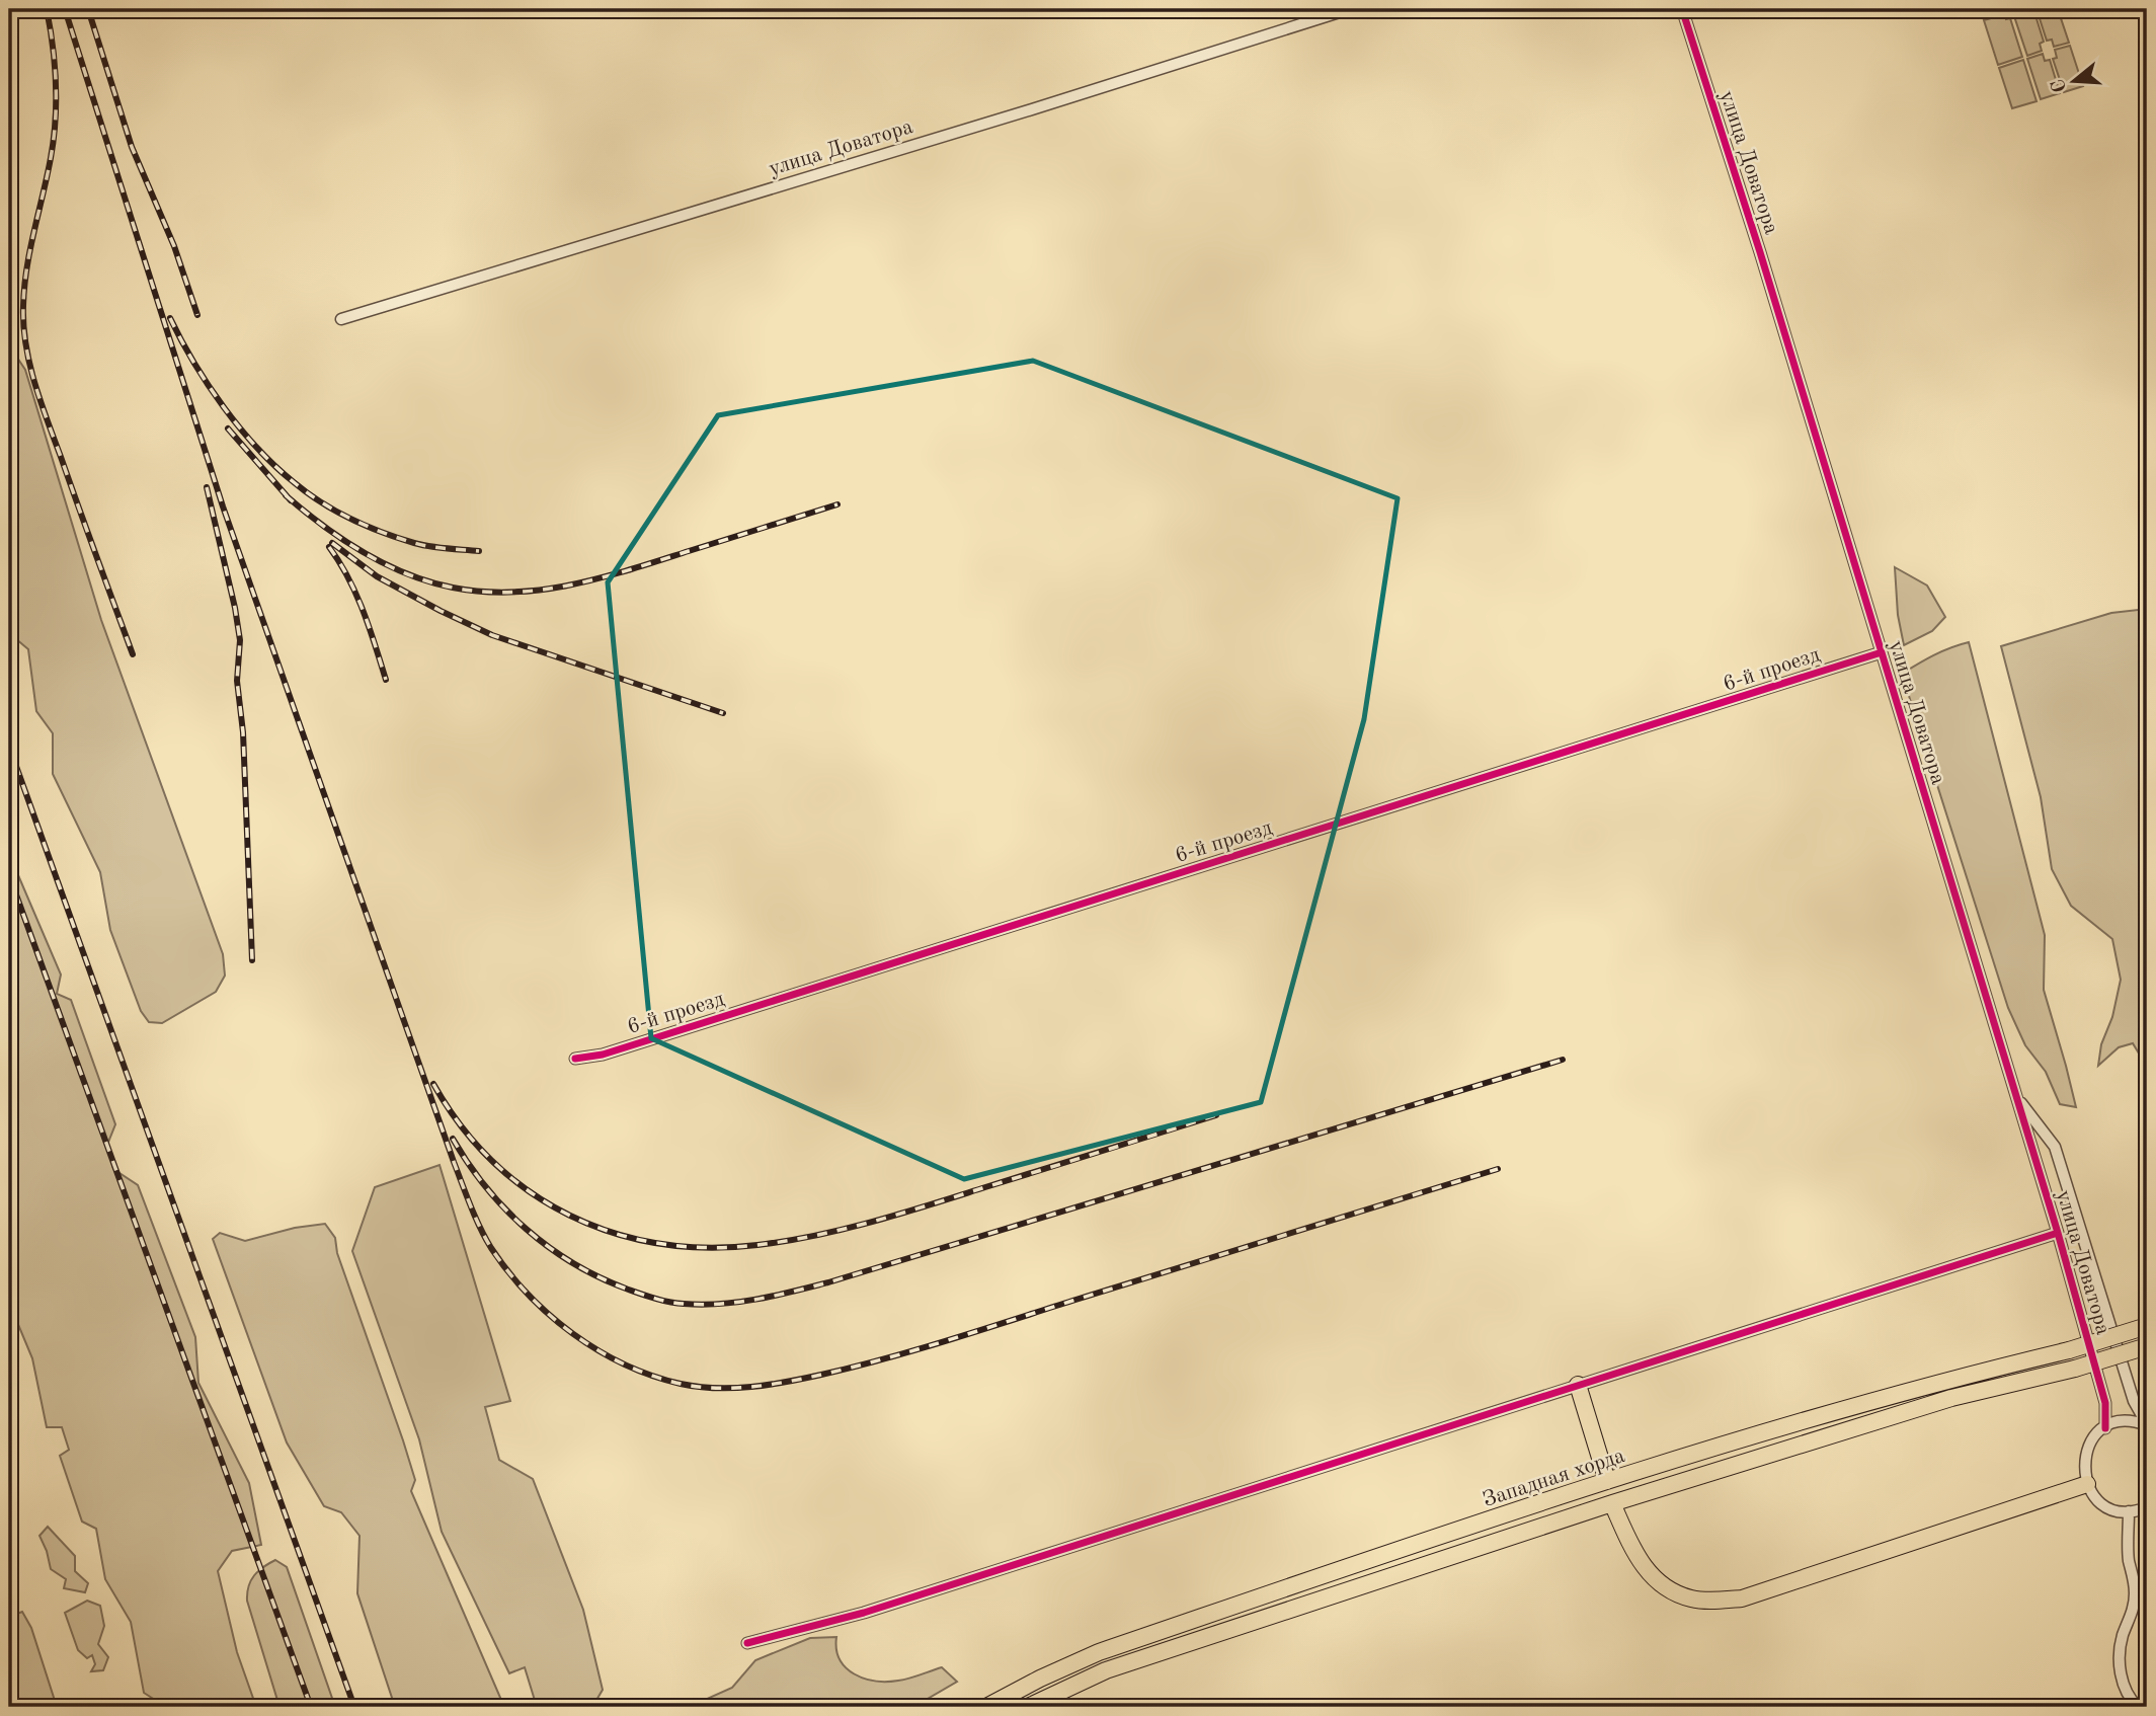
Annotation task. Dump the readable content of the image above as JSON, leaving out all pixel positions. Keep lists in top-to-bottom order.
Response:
{
  "streets": {
    "highway": ["Западная хорда"],
    "street": ["улица Доватора", "6-й проезд"]
  },
  "crossings": [
    ["улица Доватора", "6-й проезд"]
  ],
  "north": "left"
}
